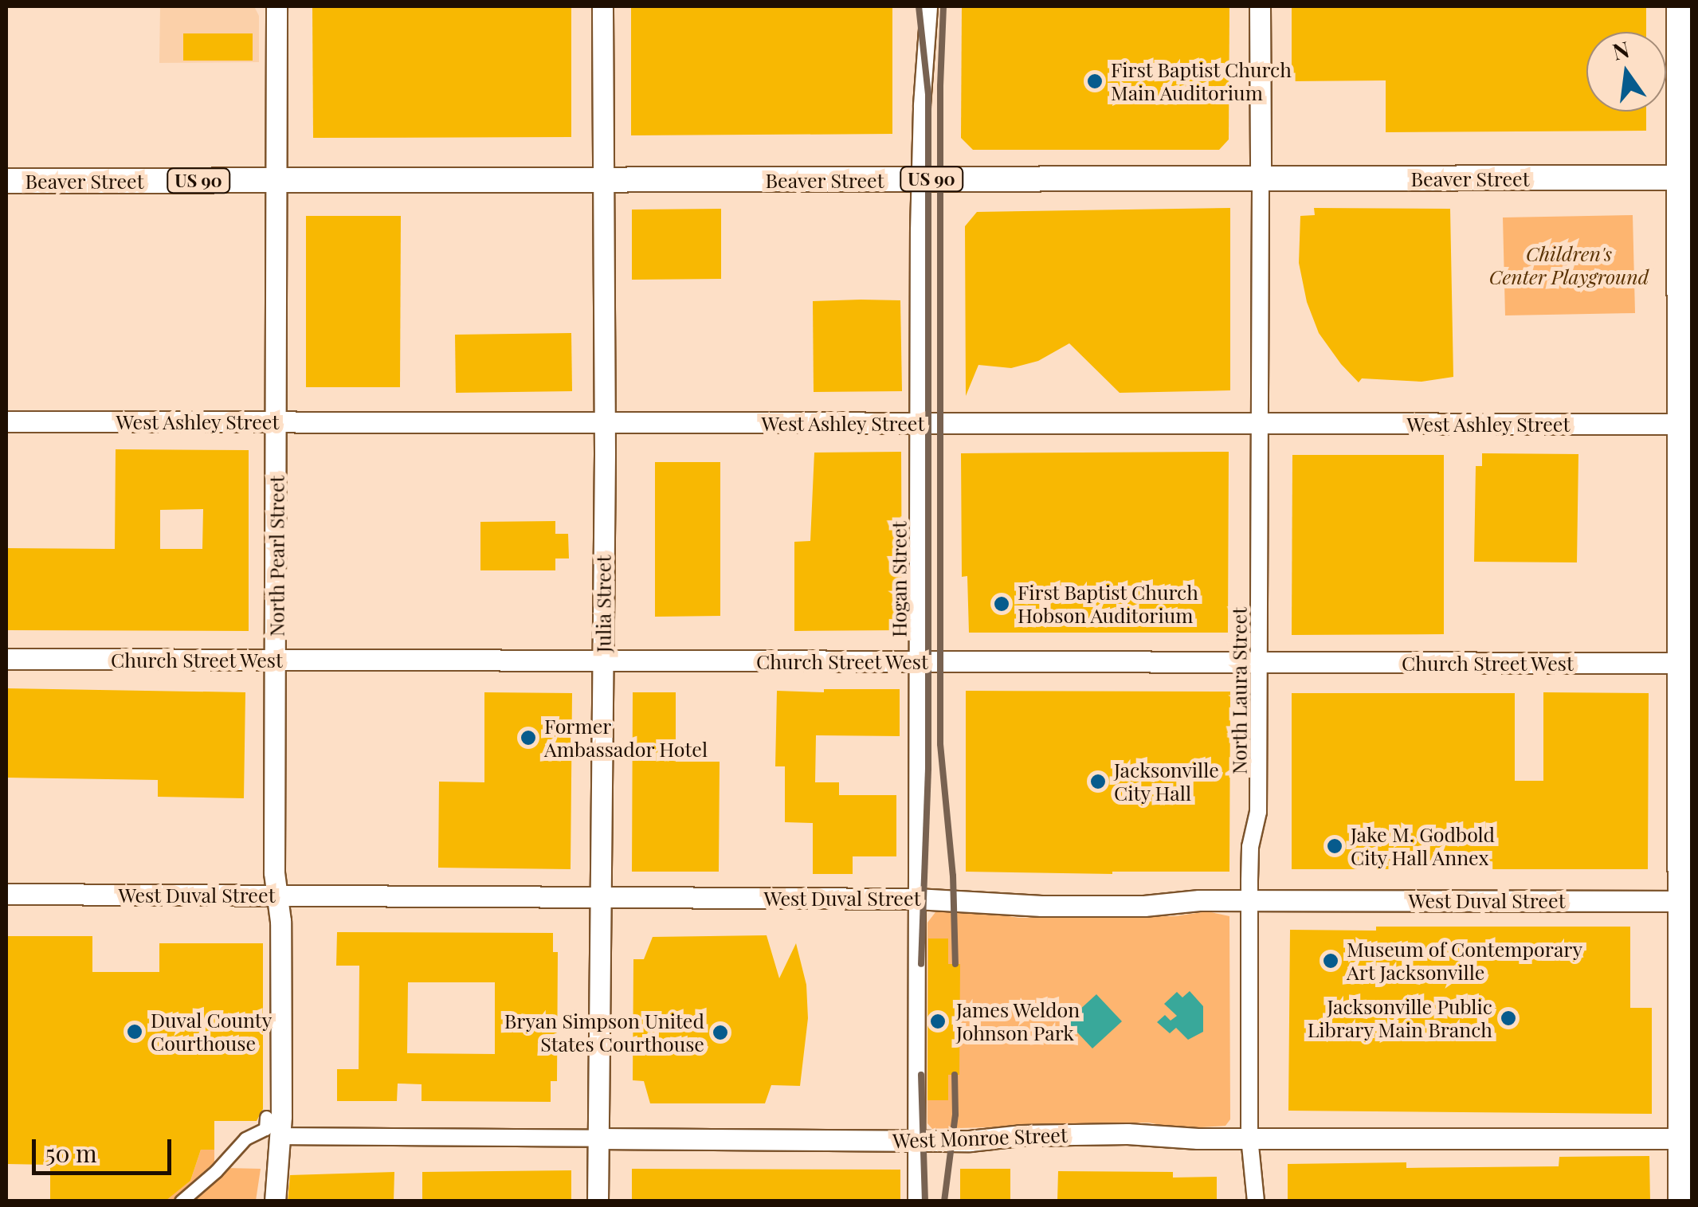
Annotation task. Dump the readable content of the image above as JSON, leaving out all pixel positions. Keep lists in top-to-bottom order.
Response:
{
  "streets": {
    "main road": ["Beaver Street", "US 90"],
    "street": [
      "West Ashley Street",
      "North Pearl Street",
      "Hogan Street",
      "Julia Street",
      "Church Street West",
      "North Laura Street",
      "West Duval Street",
      "West Monroe Street"
    ]
  },
  "crossings": [
    ["Beaver Street", "North Pearl Street"],
    ["Beaver Street", "Hogan Street"],
    ["Beaver Street", "Julia Street"],
    ["Beaver Street", "North Laura Street"],
    ["West Ashley Street", "North Pearl Street"],
    ["West Ashley Street", "Hogan Street"],
    ["West Ashley Street", "Julia Street"],
    ["West Ashley Street", "North Laura Street"],
    ["North Pearl Street", "Church Street West"],
    ["North Pearl Street", "West Duval Street"],
    ["North Pearl Street", "West Monroe Street"],
    ["Hogan Street", "Church Street West"],
    ["Hogan Street", "West Duval Street"],
    ["Hogan Street", "West Monroe Street"],
    ["Julia Street", "Church Street West"],
    ["Julia Street", "West Duval Street"],
    ["Julia Street", "West Monroe Street"],
    ["Church Street West", "North Laura Street"],
    ["North Laura Street", "West Duval Street"],
    ["North Laura Street", "West Monroe Street"]
  ],
  "parks": ["Children's Center Playground"],
  "places": [
    "First Baptist Church Main Auditorium",
    "First Baptist Church Hobson Auditorium",
    "Former Ambassador Hotel",
    "Jacksonville City Hall",
    "Jake M. Godbold City Hall Annex",
    "Museum of Contemporary Art Jacksonville",
    "Jacksonville Public Library Main Branch",
    "James Weldon Johnson Park",
    "Duval County Courthouse",
    "Bryan Simpson United States Courthouse"
  ],
  "scale_bar": "50 m",
  "north": "top"
}
